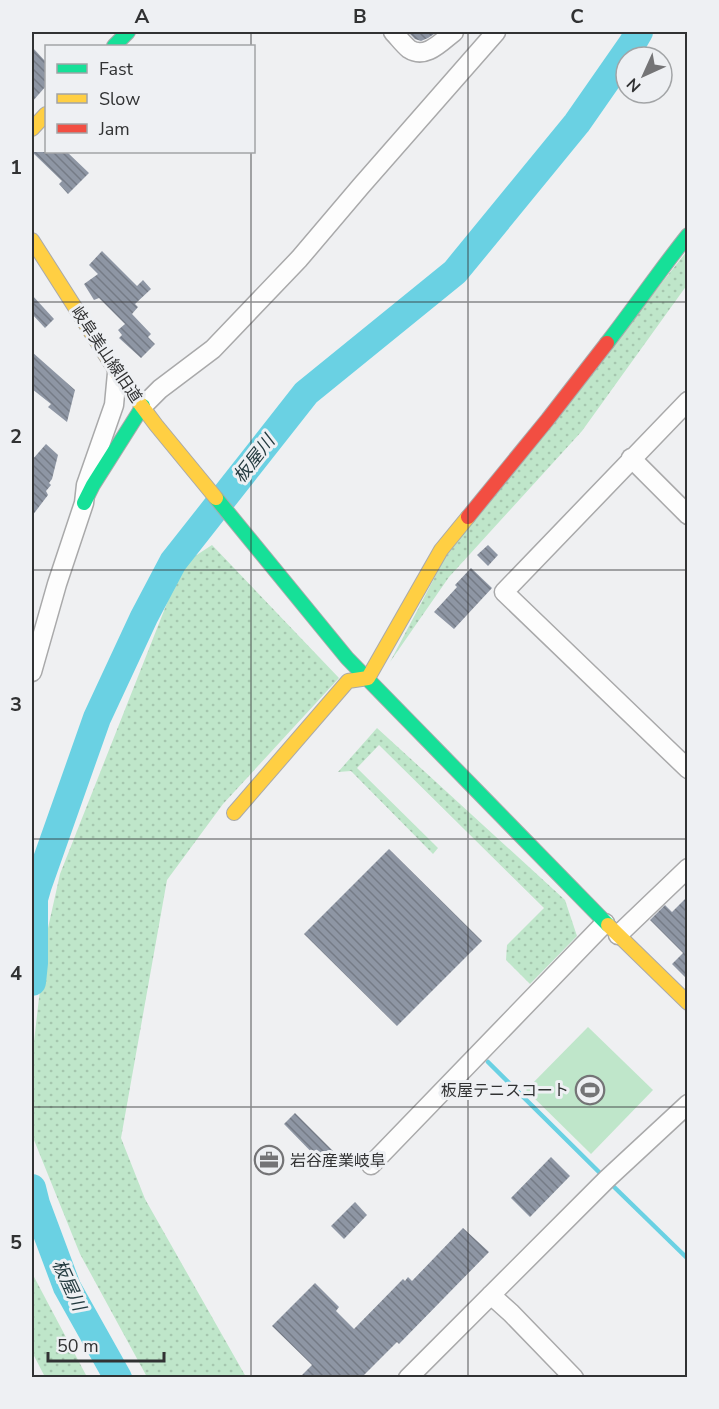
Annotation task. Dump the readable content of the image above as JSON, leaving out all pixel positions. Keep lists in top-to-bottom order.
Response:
{
  "streets": {
    "street": ["岐阜美山線旧道"]
  },
  "water": ["板屋川"],
  "places": {
    "sports": ["板屋テニスコート"],
    "office": ["岩谷産業岐阜"]
  },
  "legend": ["Fast", "Slow", "Jam"],
  "scale_bar": "50 m",
  "north": "bottom left",
  "grid": {
    "columns": ["A", "B", "C"],
    "rows": [
      "1",
      "2",
      "3",
      "4",
      "5"
    ]
  }
}
